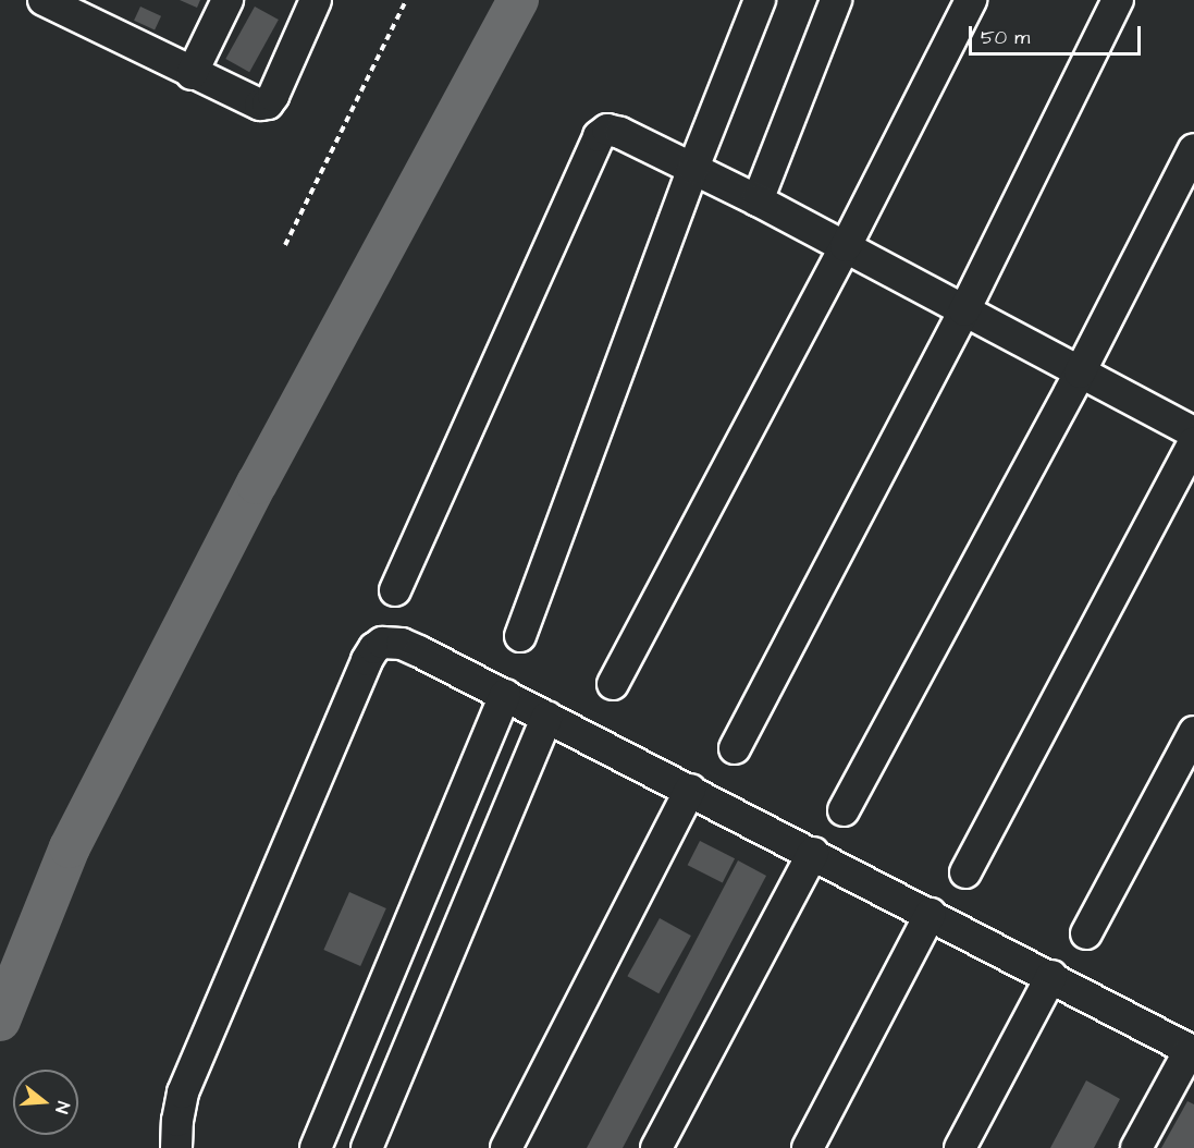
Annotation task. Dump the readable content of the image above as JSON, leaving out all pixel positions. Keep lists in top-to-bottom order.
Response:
{
  "scale_bar": "50 m",
  "north": "right"
}
